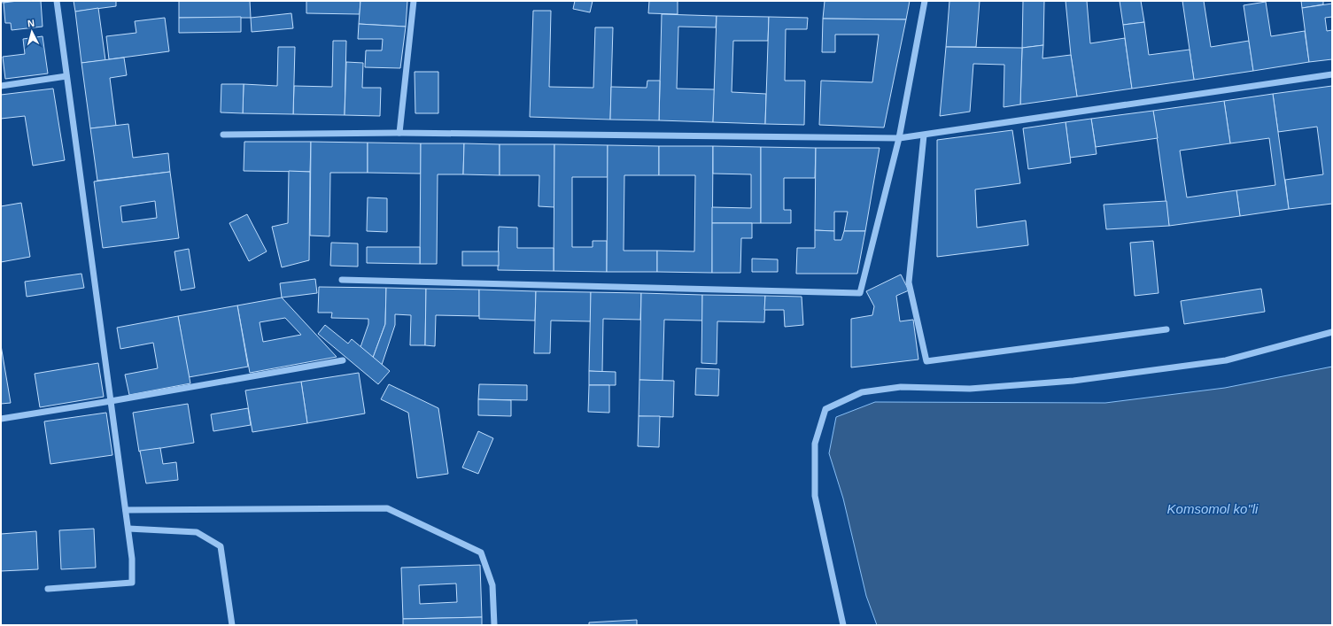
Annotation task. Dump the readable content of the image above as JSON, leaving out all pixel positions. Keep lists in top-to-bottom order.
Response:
{
  "water": ["Komsomol ko\"li"],
  "north": "top"
}
